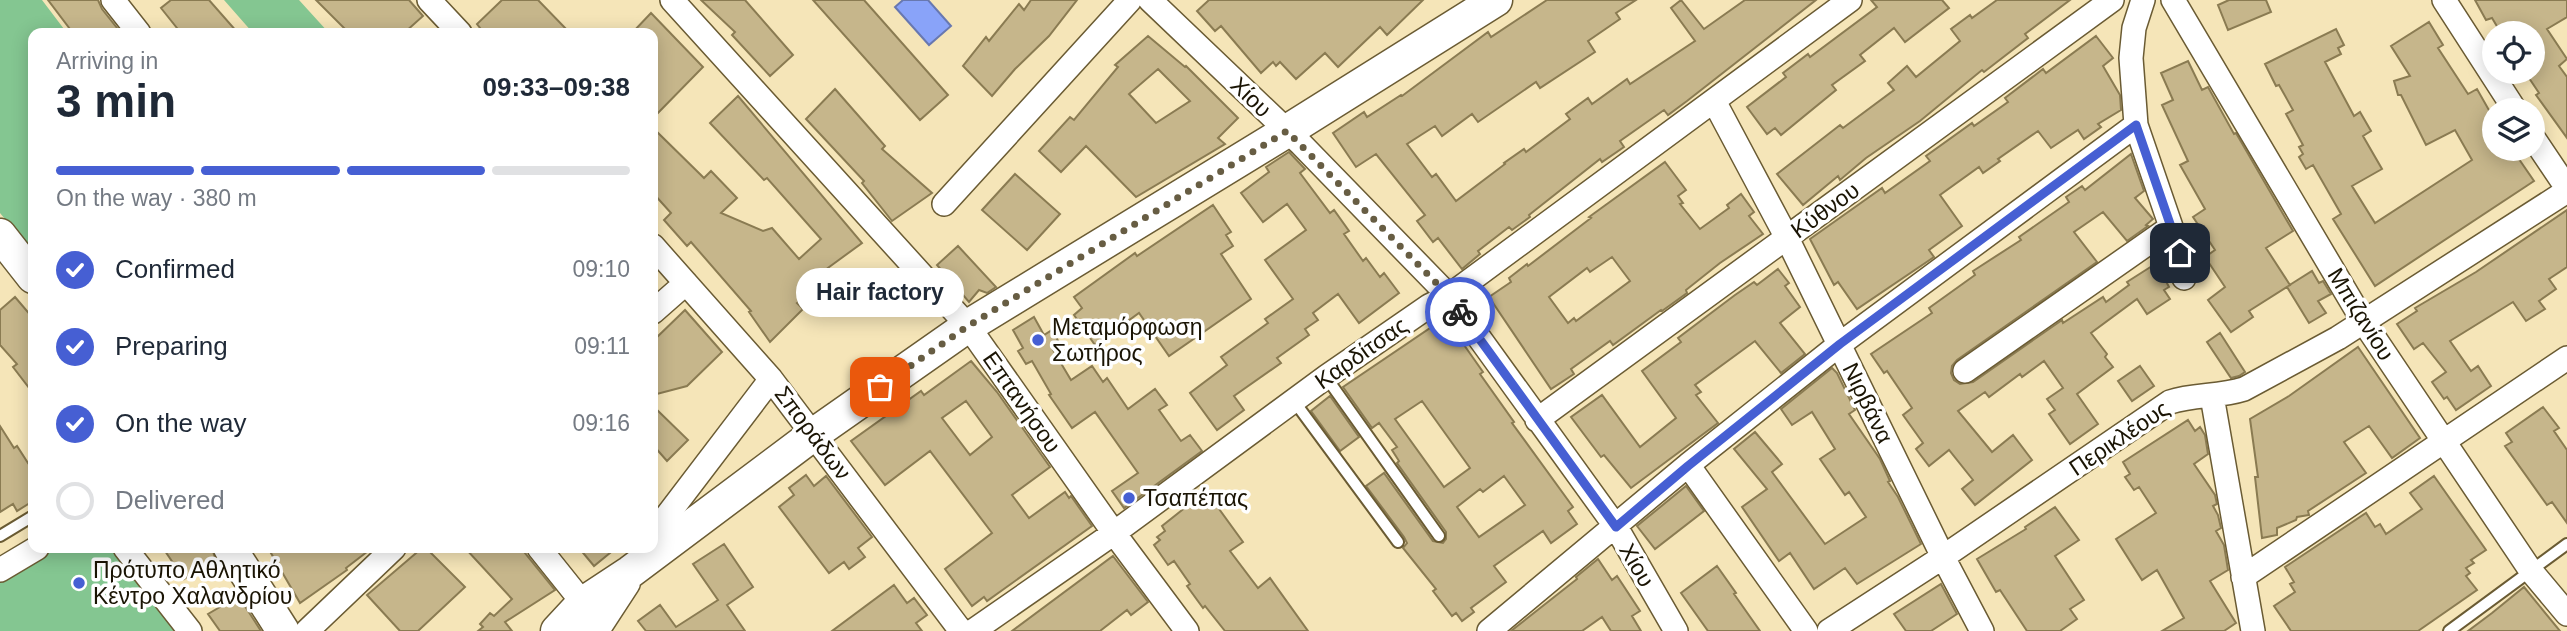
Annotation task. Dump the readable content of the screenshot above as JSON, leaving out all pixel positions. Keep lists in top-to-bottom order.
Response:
{
  "streets": {
    "street": [
      "Χίου",
      "Κύθνου",
      "Μπιζανίου",
      "Καρδίτσας",
      "Επτανήσου",
      "Νιρβάνα",
      "Σποράδων",
      "Περικλέους"
    ]
  },
  "crossings": [
    ["Χίου", "Κύθνου"],
    ["Χίου", "Καρδίτσας"],
    ["Κύθνου", "Νιρβάνα"],
    ["Μπιζανίου", "Περικλέους"],
    ["Καρδίτσας", "Επτανήσου"],
    ["Καρδίτσας", "Νιρβάνα"],
    ["Νιρβάνα", "Περικλέους"]
  ],
  "places": [
    "Μεταμόρφωση Σωτήρος",
    "Hair factory",
    "Τσαπέπας",
    "Πρότυπο Αθλητικό Κέντρο Χαλανδρίου"
  ],
  "page": {
    "heading": ["3 min", "Arriving in", "09:33–09:38"],
    "bar": "On the way · 380 m",
    "list": [
      ["Confirmed", "09:10"],
      ["Preparing", "09:11"],
      ["On the way", "09:16"],
      "Delivered"
    ],
    "bubble": "Hair factory"
  }
}
